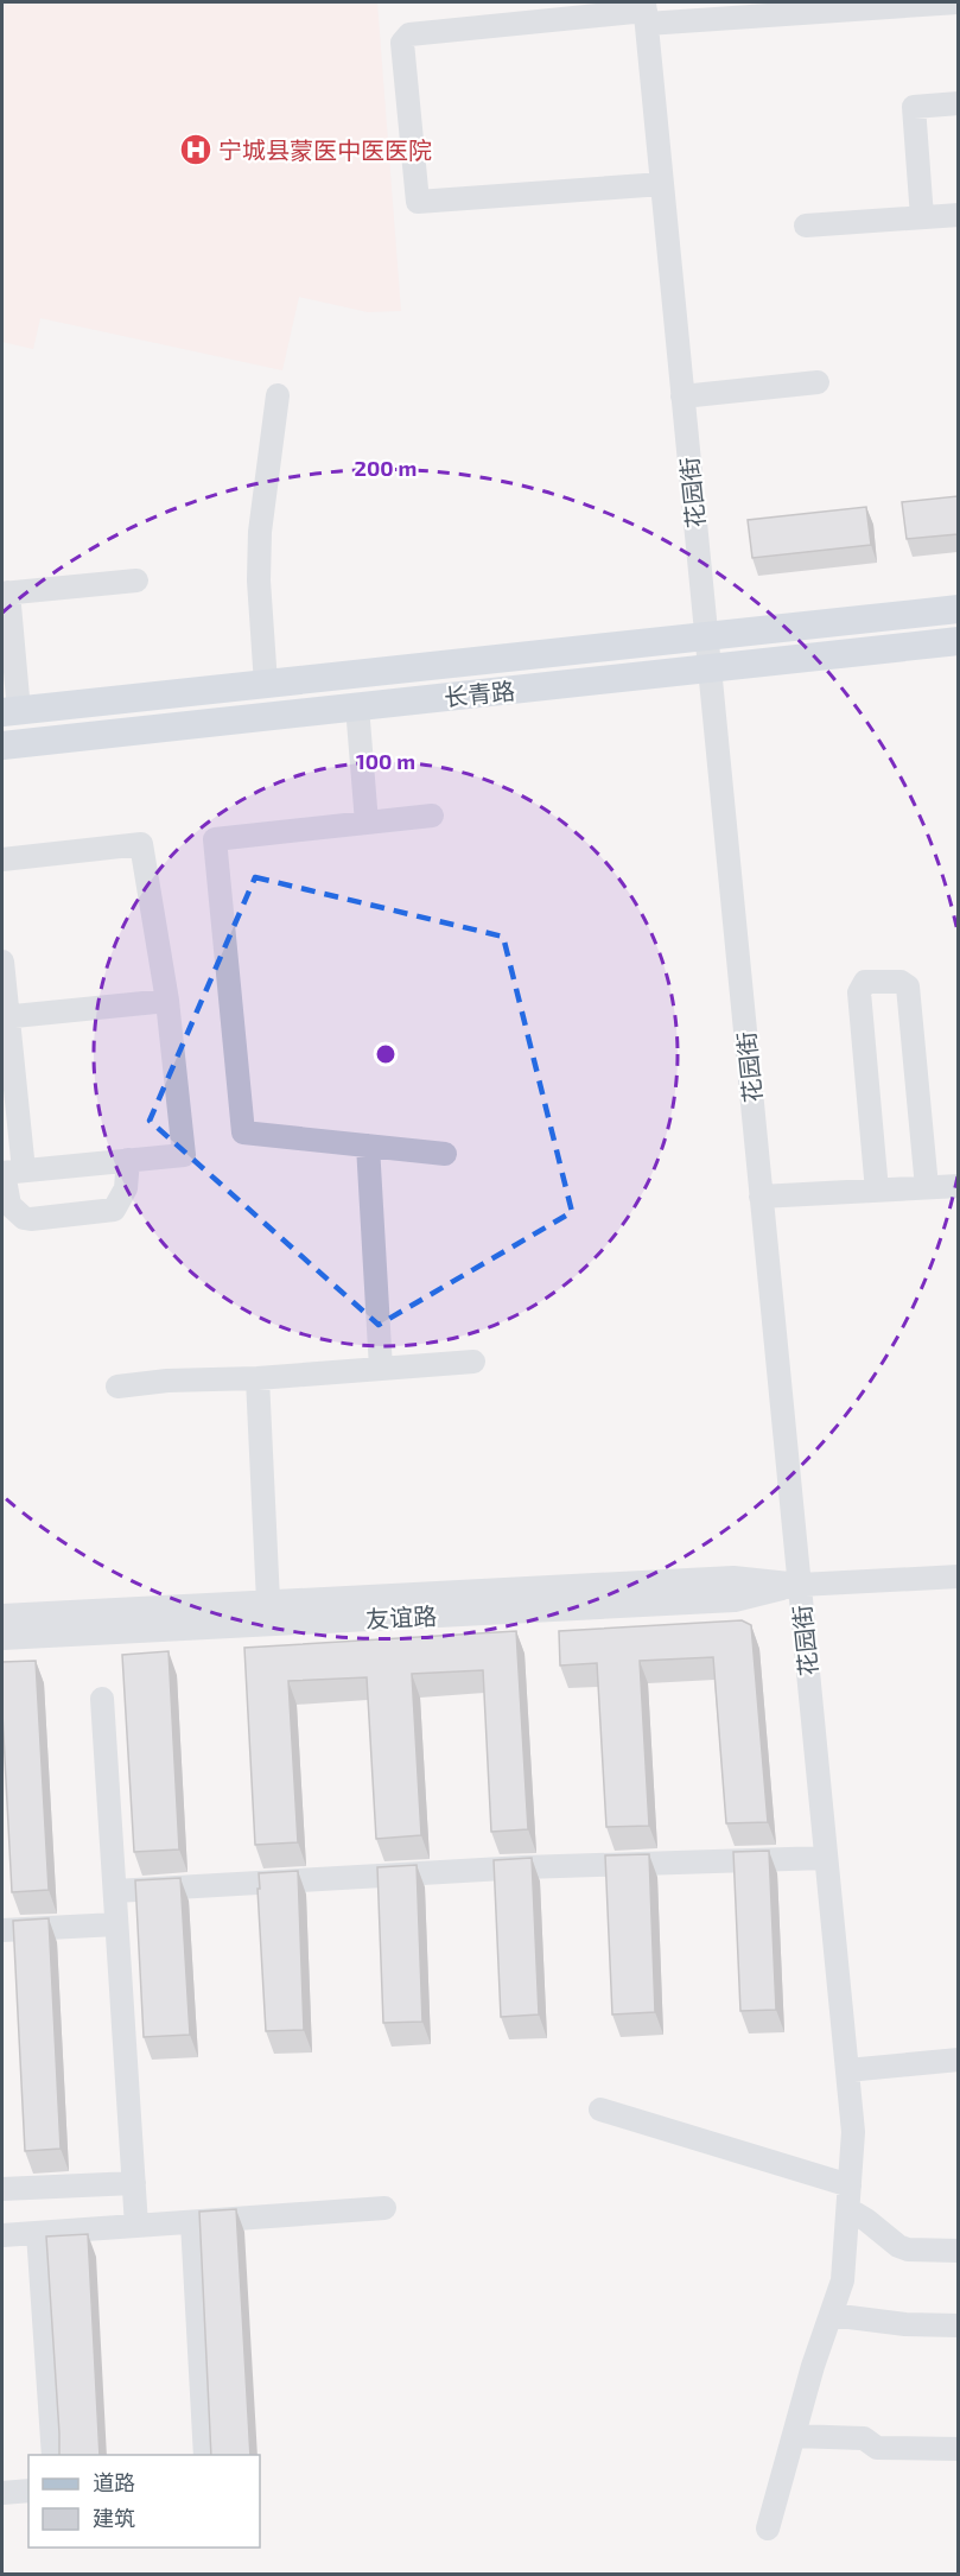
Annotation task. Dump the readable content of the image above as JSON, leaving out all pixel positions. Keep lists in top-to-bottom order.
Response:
{
  "streets": {
    "main road": ["长青路"],
    "street": ["花园街", "友谊路"]
  },
  "crossings": [
    ["花园街", "长青路"],
    ["花园街", "友谊路"]
  ],
  "places": {
    "hospital": ["宁城县蒙医中医医院"]
  },
  "legend": ["道路", "建筑"],
  "rings": ["200 m", "100 m"]
}
